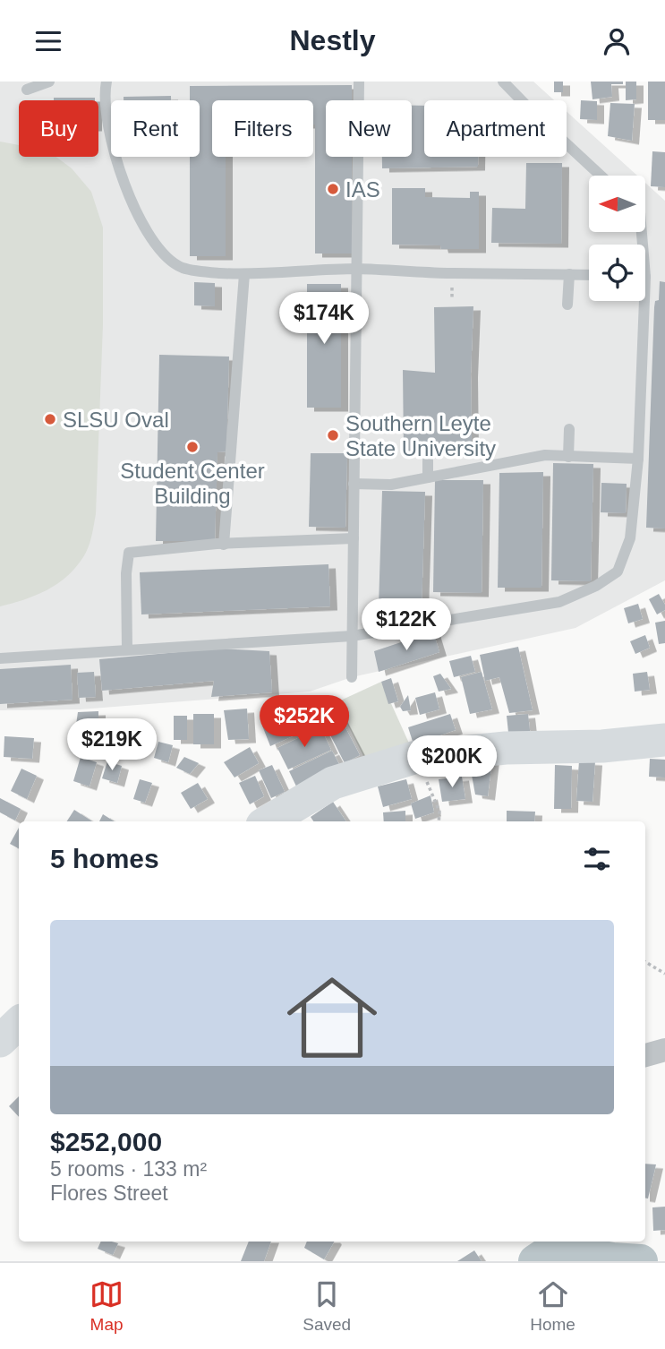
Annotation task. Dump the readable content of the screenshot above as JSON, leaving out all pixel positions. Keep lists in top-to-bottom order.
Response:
{
  "places": [
    "IAS",
    "SLSU Oval",
    "Southern Leyte State University",
    "Student Center Building"
  ],
  "north": "left",
  "page": {
    "header": "Nestly",
    "chip": [
      "Buy",
      "Rent",
      "Filters",
      "New",
      "Apartment"
    ],
    "price": [
      "$174K",
      "$122K",
      "$252K",
      "$219K",
      "$200K"
    ],
    "heading": "5 homes",
    "list": [
      {
        "name": "$252,000",
        "note": "5 rooms · 133 m² · Flores Street"
      }
    ],
    "tabs": ["Map", "Saved", "Home"]
  }
}
